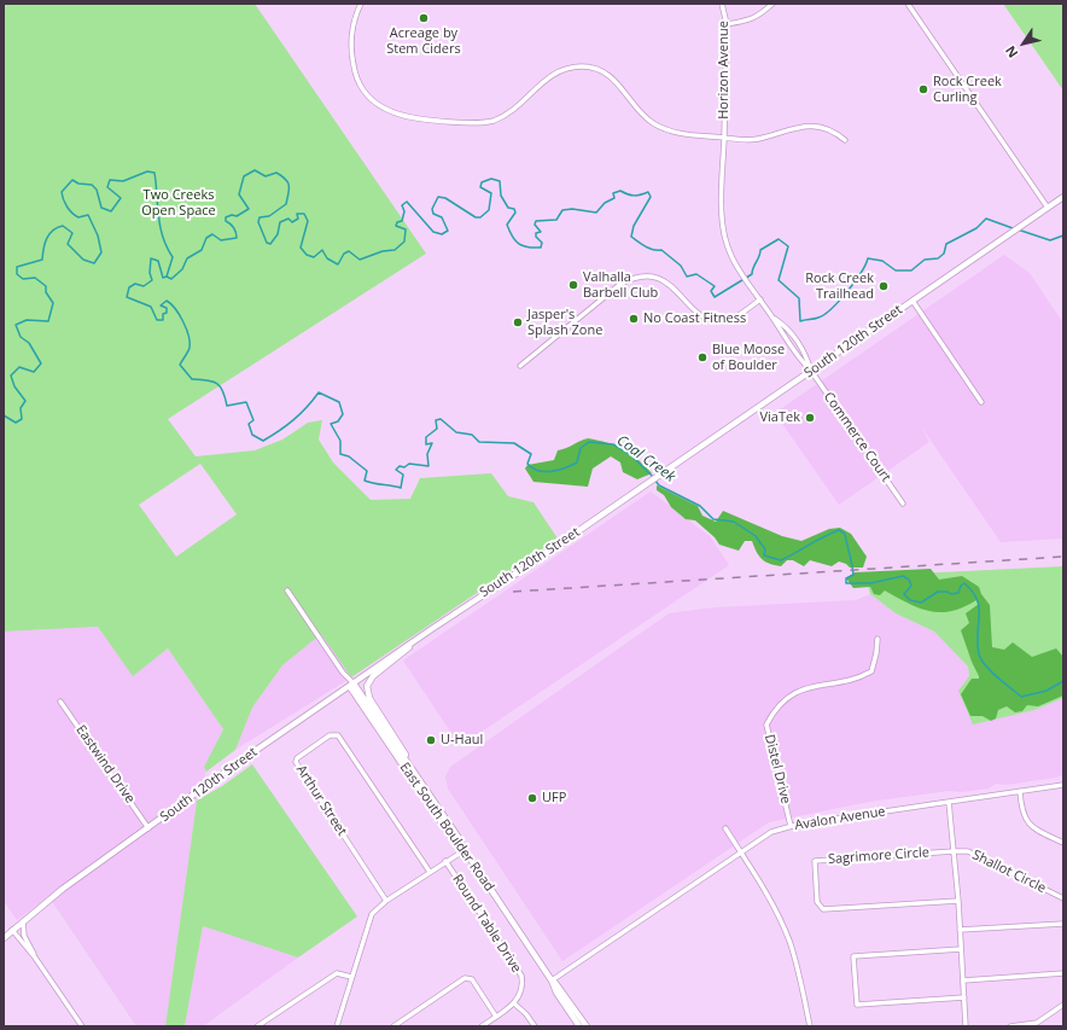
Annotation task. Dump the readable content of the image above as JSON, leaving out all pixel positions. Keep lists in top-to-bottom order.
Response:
{
  "streets": {
    "main road": ["South 120th Street", "East South Boulder Road"],
    "street": [
      "Horizon Avenue",
      "Commerce Court",
      "Eastwind Drive",
      "Distel Drive",
      "Arthur Street",
      "Avalon Avenue",
      "Sagrimore Circle",
      "Shallot Circle",
      "Round Table Drive"
    ]
  },
  "crossings": [
    ["Horizon Avenue", "South 120th Street"],
    ["Horizon Avenue", "Commerce Court"],
    ["South 120th Street", "Commerce Court"],
    ["South 120th Street", "Eastwind Drive"],
    ["South 120th Street", "East South Boulder Road"],
    ["Distel Drive", "Avalon Avenue"],
    ["Arthur Street", "Round Table Drive"],
    ["Avalon Avenue", "East South Boulder Road"],
    ["East South Boulder Road", "Round Table Drive"],
    ["Sagrimore Circle", "Shallot Circle"]
  ],
  "water": ["Coal Creek"],
  "parks": ["Two Creeks Open Space"],
  "places": [
    "Acreage by Stem Ciders",
    "Rock Creek Curling",
    "Valhalla Barbell Club",
    "Rock Creek Trailhead",
    "No Coast Fitness",
    "Jasper's Splash Zone",
    "Blue Moose of Boulder",
    "ViaTek",
    "U-Haul",
    "UFP"
  ],
  "north": "bottom left"
}
